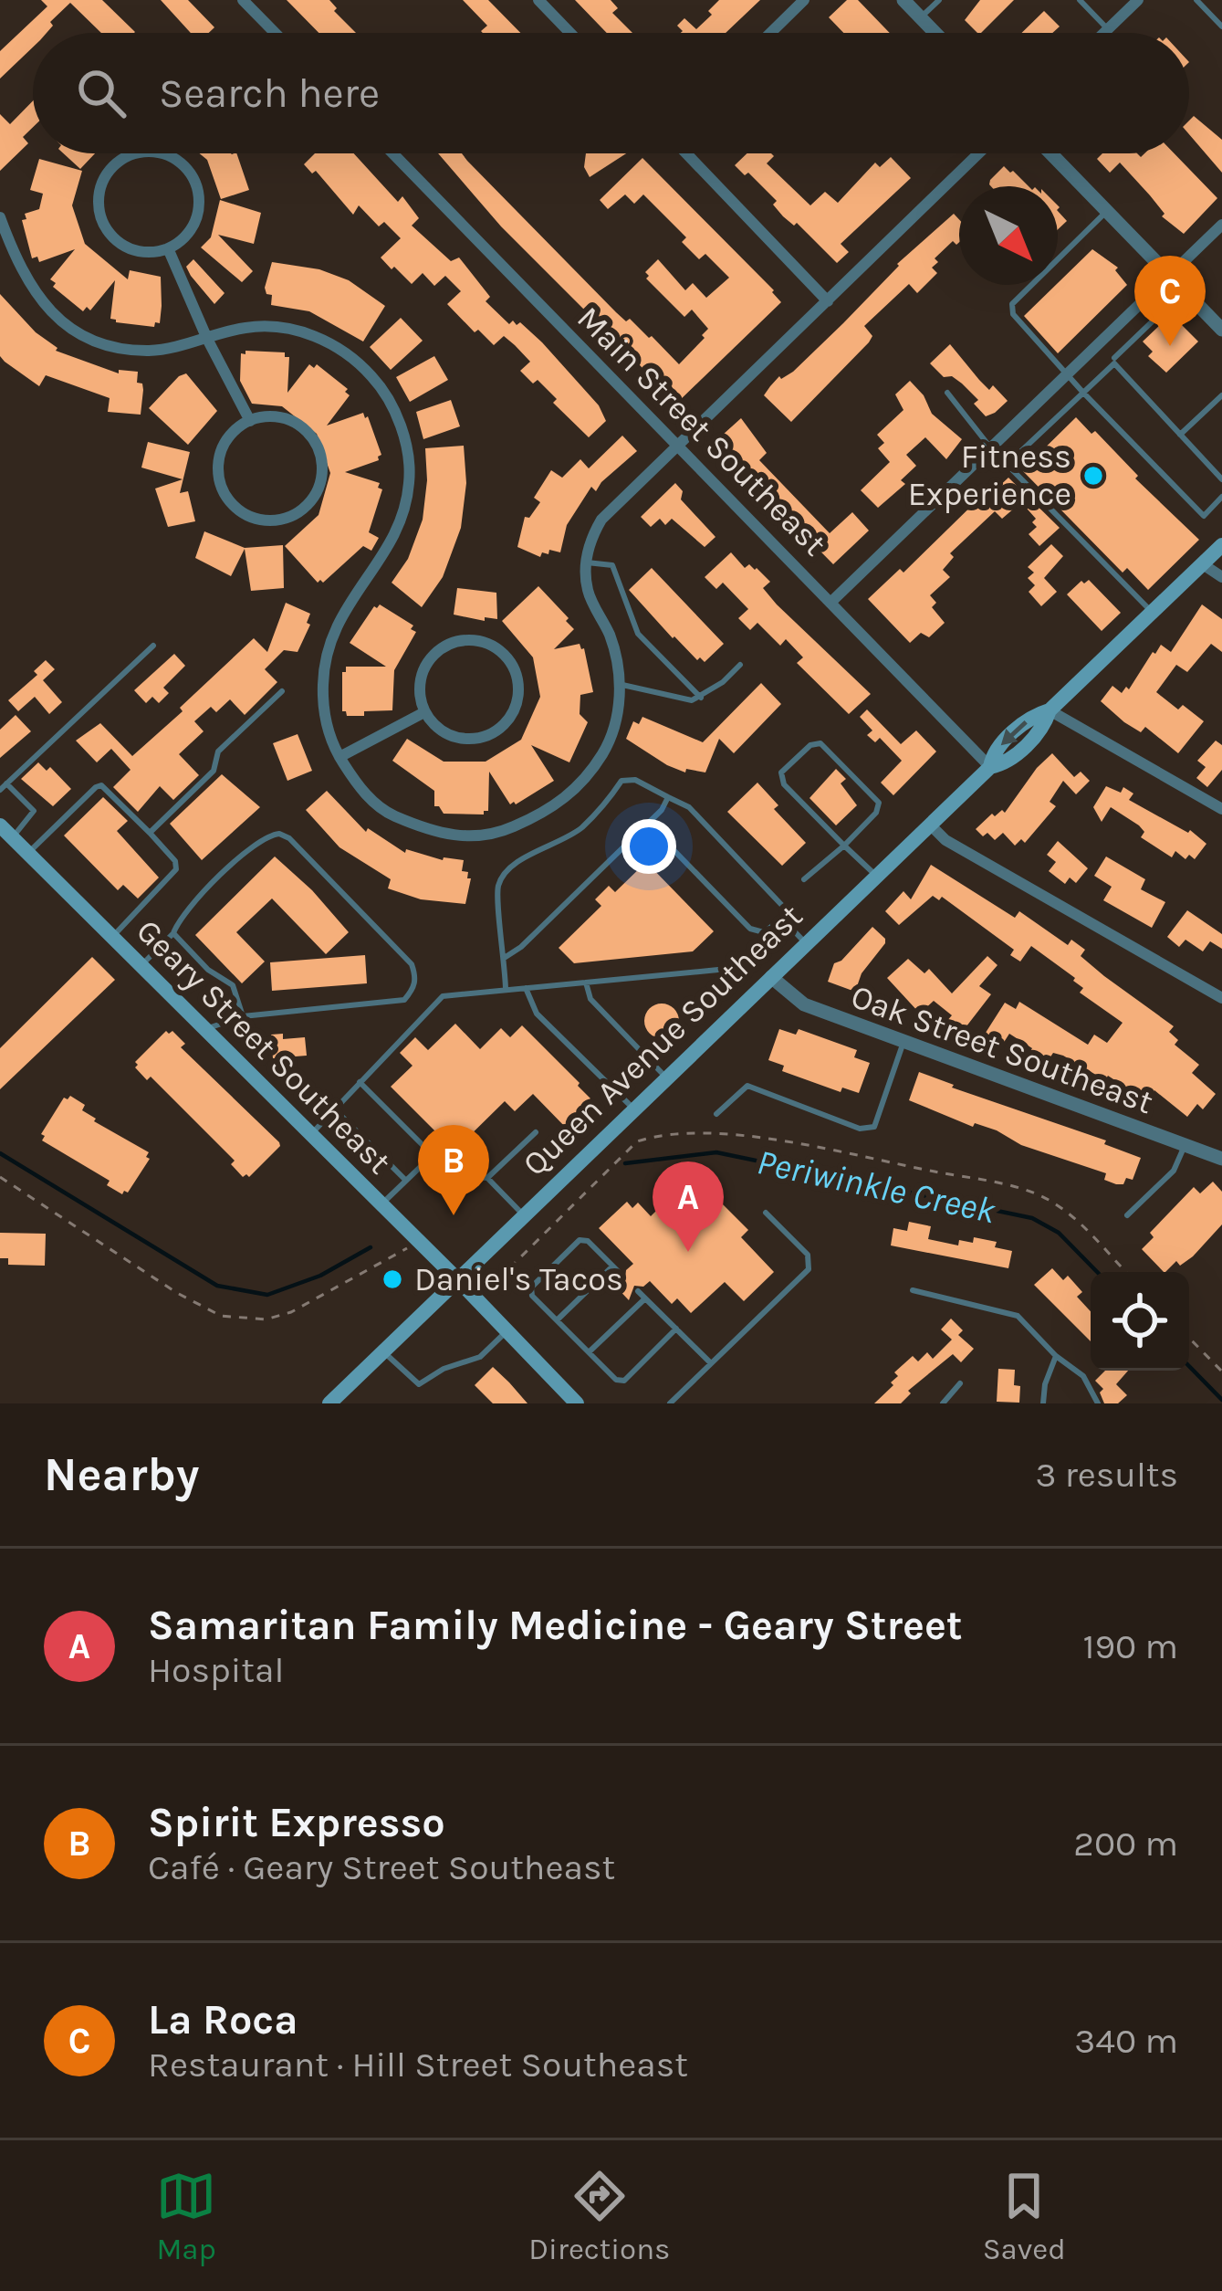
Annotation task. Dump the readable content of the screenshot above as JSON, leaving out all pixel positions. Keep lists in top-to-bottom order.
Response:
{
  "streets": {
    "main road": ["Queen Avenue Southeast", "Geary Street Southeast"],
    "street": ["Main Street Southeast", "Oak Street Southeast"]
  },
  "crossings": [
    ["Main Street Southeast", "Queen Avenue Southeast"],
    ["Queen Avenue Southeast", "Geary Street Southeast"],
    ["Queen Avenue Southeast", "Oak Street Southeast"]
  ],
  "water": ["Periwinkle Creek"],
  "places": ["Fitness Experience", "Daniel's Tacos"],
  "north": "bottom right",
  "page": {
    "search": "Search here",
    "pins": ["C", "B", "A"],
    "heading": ["Nearby", "3 results"],
    "list": [
      {
        "mark": "A",
        "name": "Samaritan Family Medicine - Geary Street",
        "note": "Hospital",
        "value": "190 m"
      },
      {
        "mark": "B",
        "name": "Spirit Expresso",
        "note": "Café · Geary Street Southeast",
        "value": "200 m"
      },
      {
        "mark": "C",
        "name": "La Roca",
        "note": "Restaurant · Hill Street Southeast",
        "value": "340 m"
      }
    ],
    "nav": ["Map", "Directions", "Saved"]
  }
}
